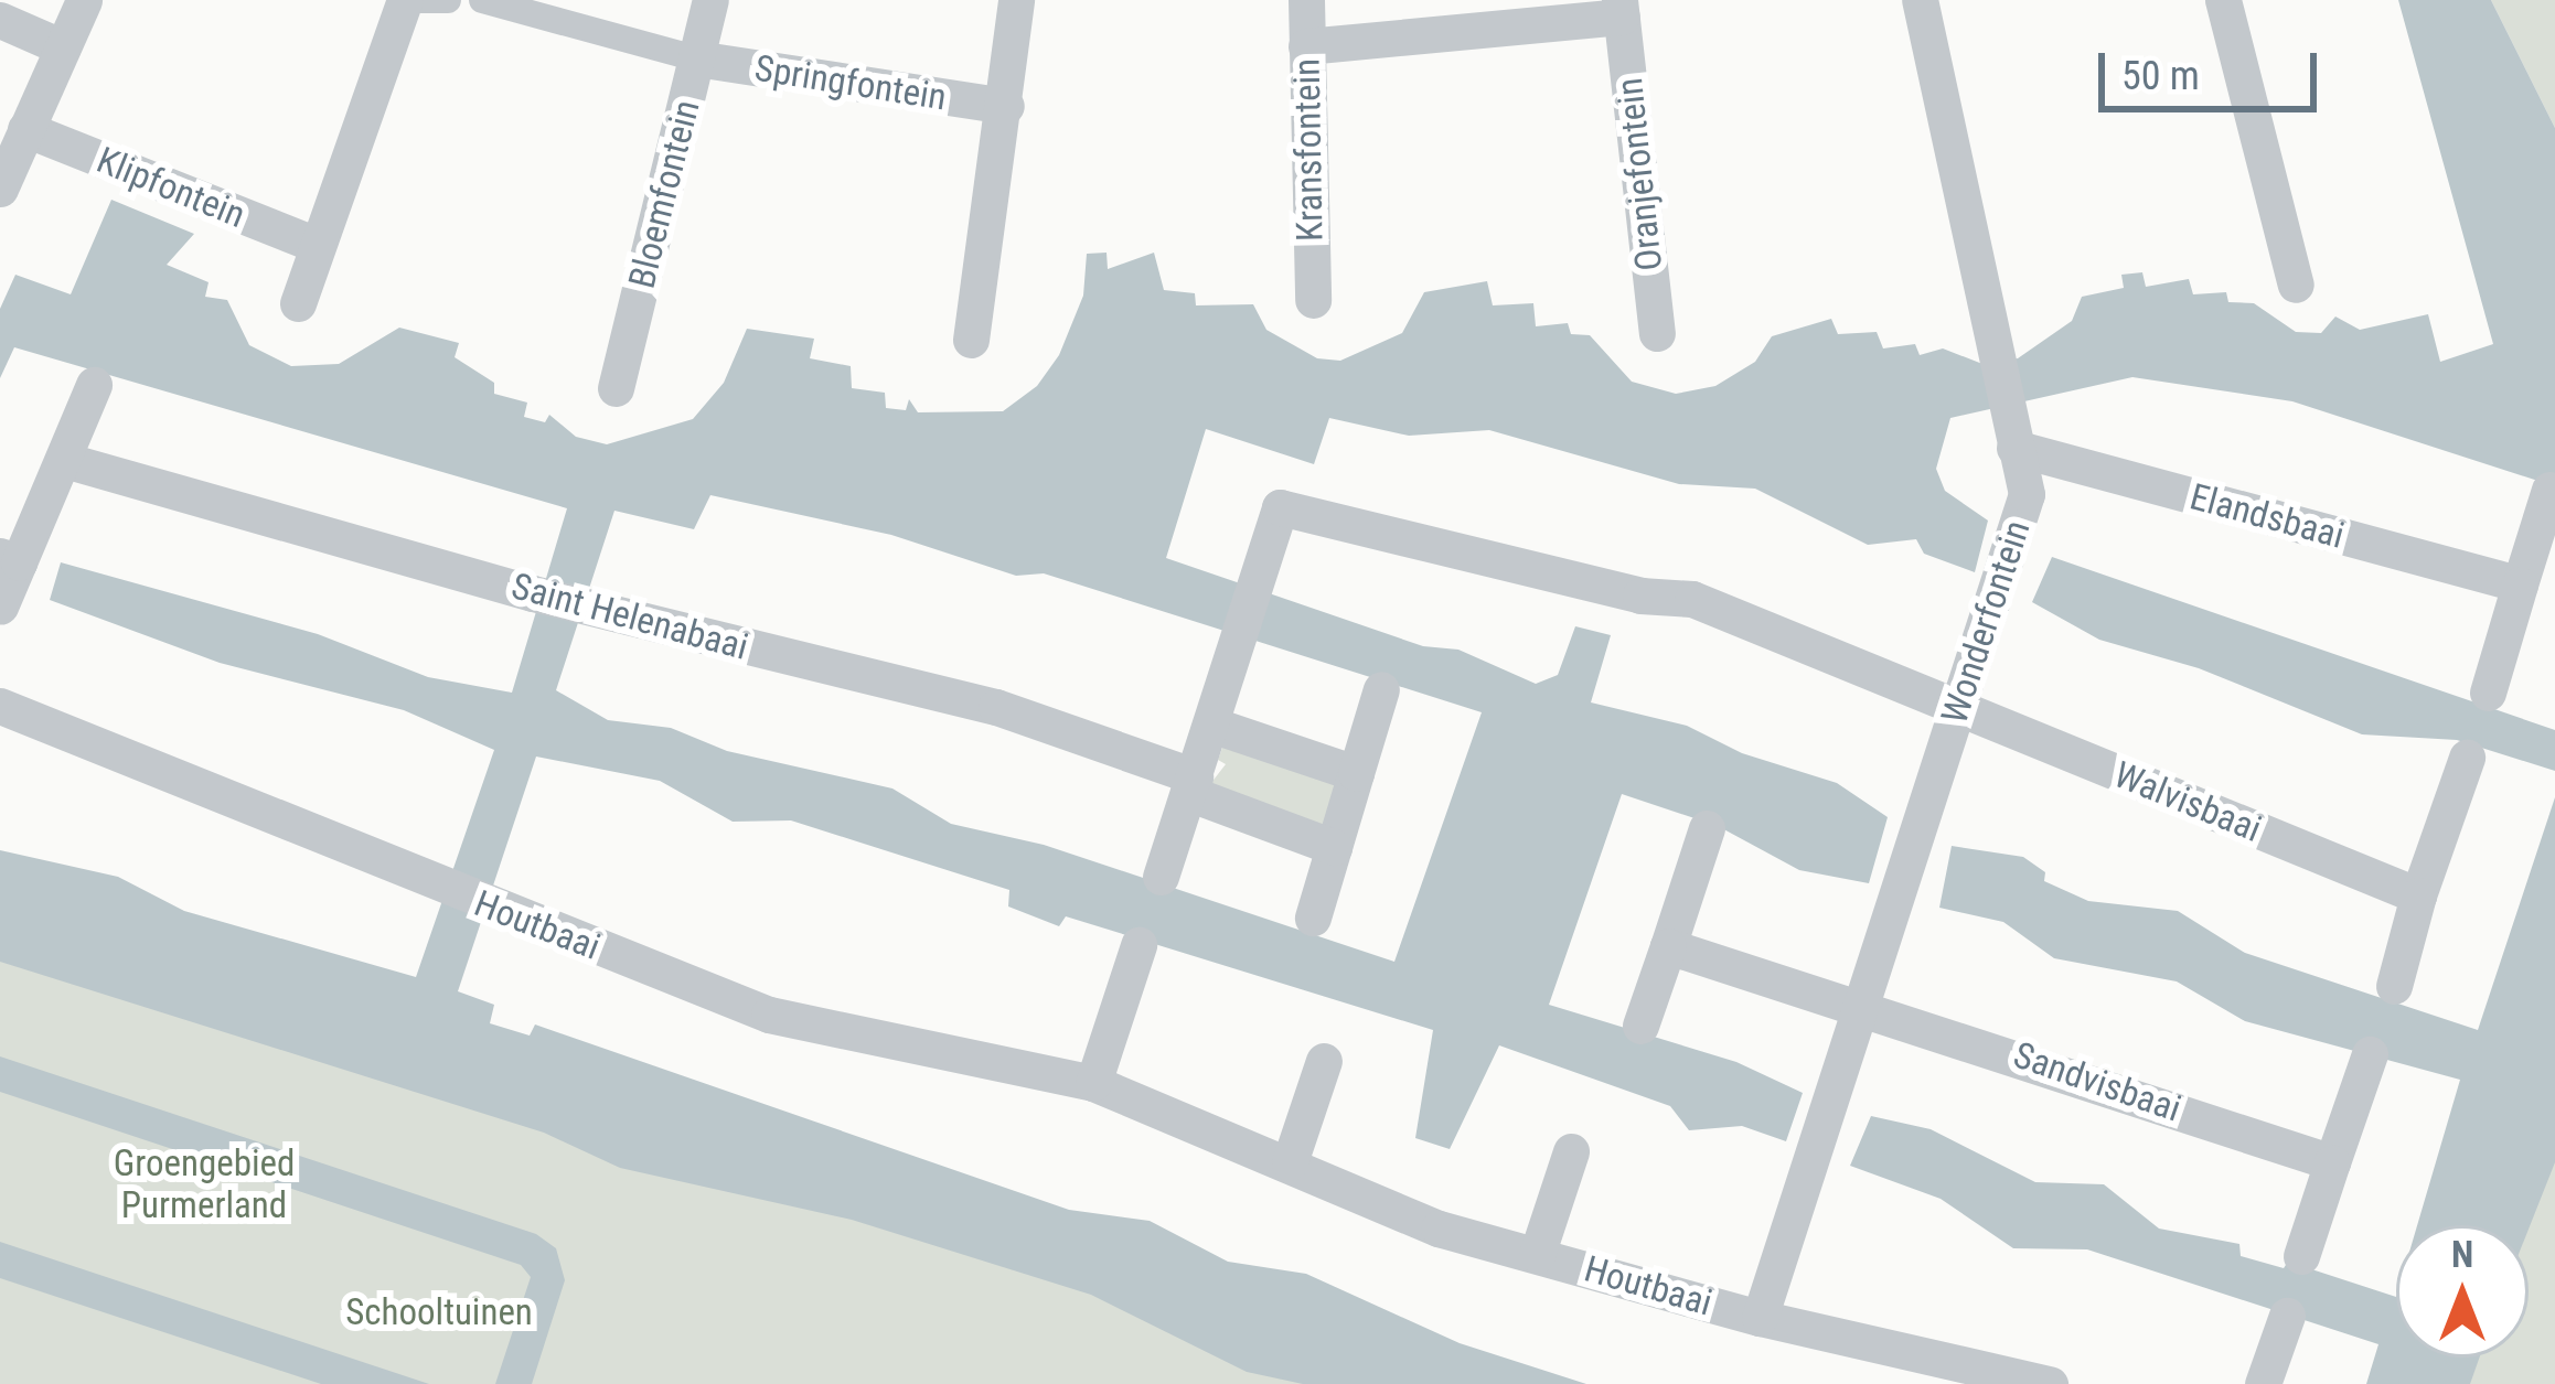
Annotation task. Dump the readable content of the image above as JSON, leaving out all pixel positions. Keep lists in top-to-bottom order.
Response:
{
  "streets": {
    "street": [
      "Springfontein",
      "Kransfontein",
      "Oranjefontein",
      "Klipfontein",
      "Bloemfontein",
      "Elandsbaai",
      "Saint Helenabaai",
      "Wonderfontein",
      "Walvisbaai",
      "Houtbaai",
      "Sandvisbaai"
    ]
  },
  "crossings": [
    ["Springfontein", "Bloemfontein"],
    ["Kransfontein", "Oranjefontein"],
    ["Elandsbaai", "Wonderfontein"],
    ["Wonderfontein", "Walvisbaai"],
    ["Wonderfontein", "Houtbaai"],
    ["Wonderfontein", "Sandvisbaai"]
  ],
  "parks": ["Groengebied Purmerland", "Schooltuinen"],
  "scale_bar": "50 m",
  "north": "top"
}
